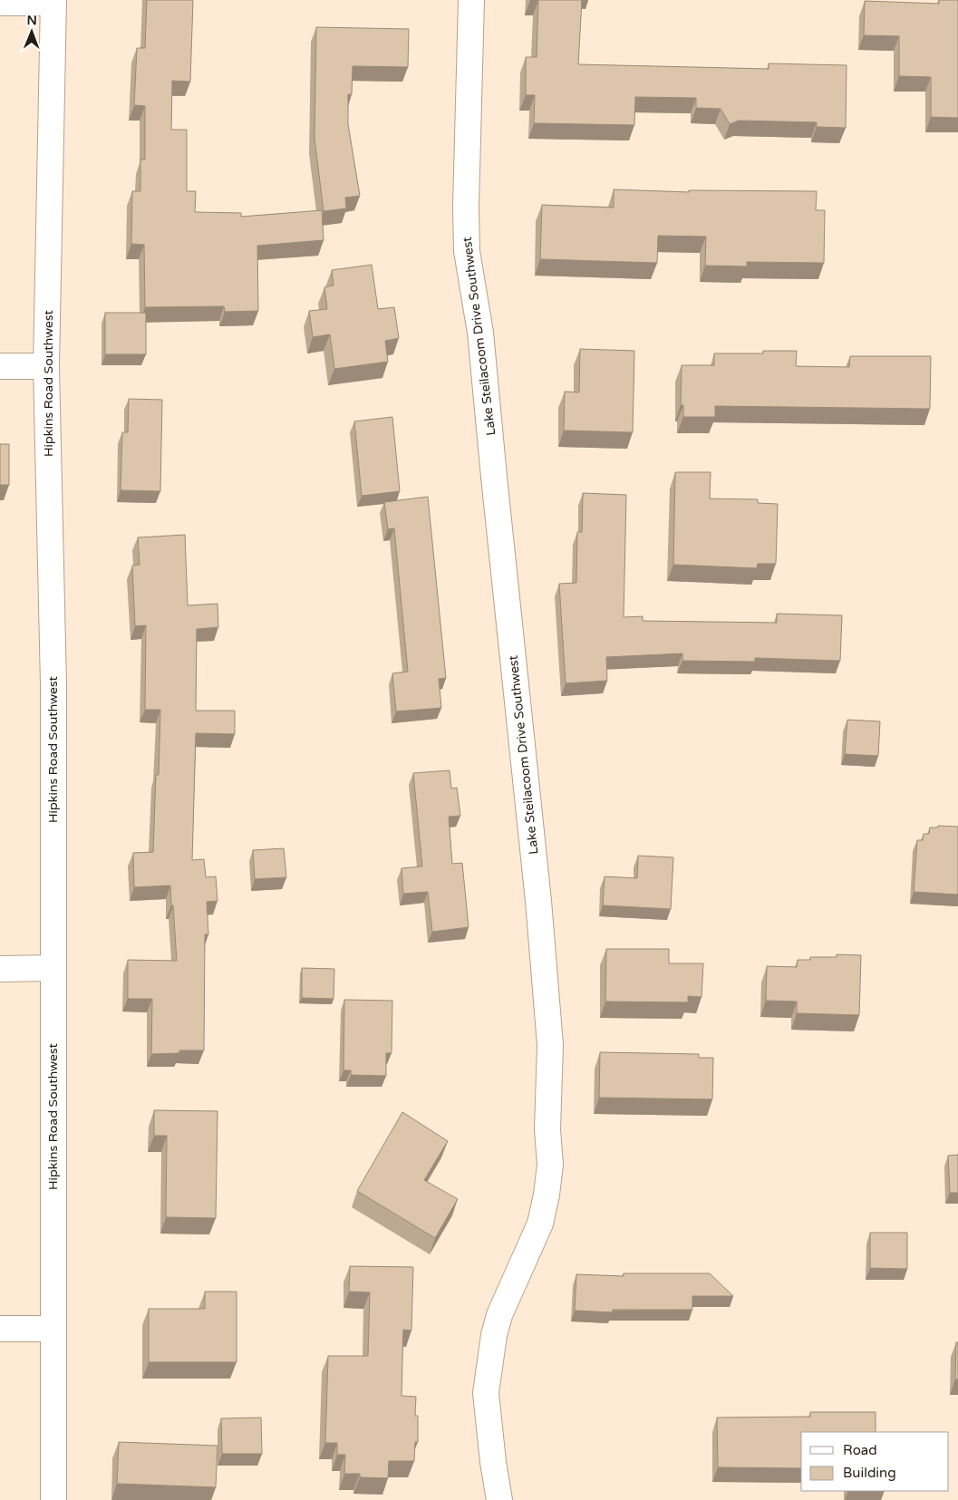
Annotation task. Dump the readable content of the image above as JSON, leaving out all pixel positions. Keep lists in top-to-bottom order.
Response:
{
  "streets": {
    "street": ["Lake Steilacoom Drive Southwest", "Hipkins Road Southwest"]
  },
  "legend": ["Road", "Building"],
  "north": "top"
}
